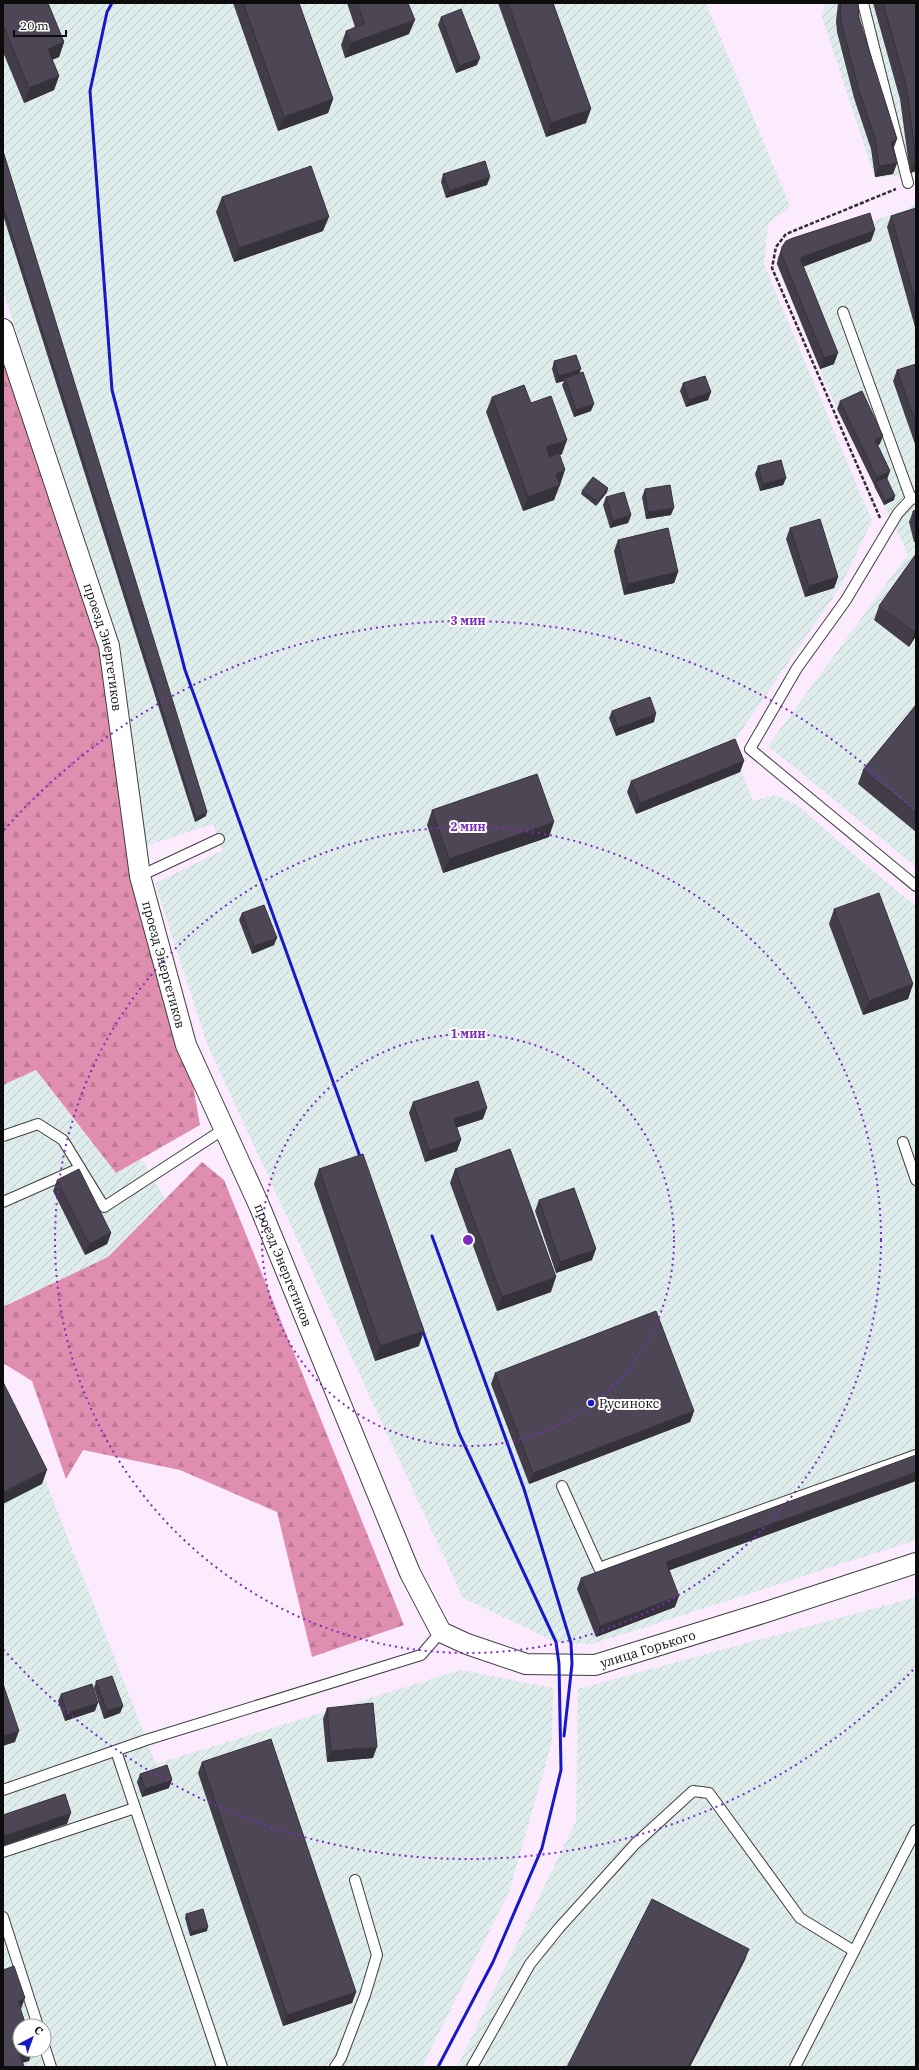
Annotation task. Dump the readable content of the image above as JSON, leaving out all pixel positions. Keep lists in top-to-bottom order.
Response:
{
  "streets": {
    "street": ["проезд Энергетиков", "улица Горького"]
  },
  "crossings": [
    ["проезд Энергетиков", "улица Горького"]
  ],
  "places": ["Русинокс"],
  "scale_bar": "20 m",
  "north": "top right",
  "rings": ["3 мин", "2 мин", "1 мин"]
}
